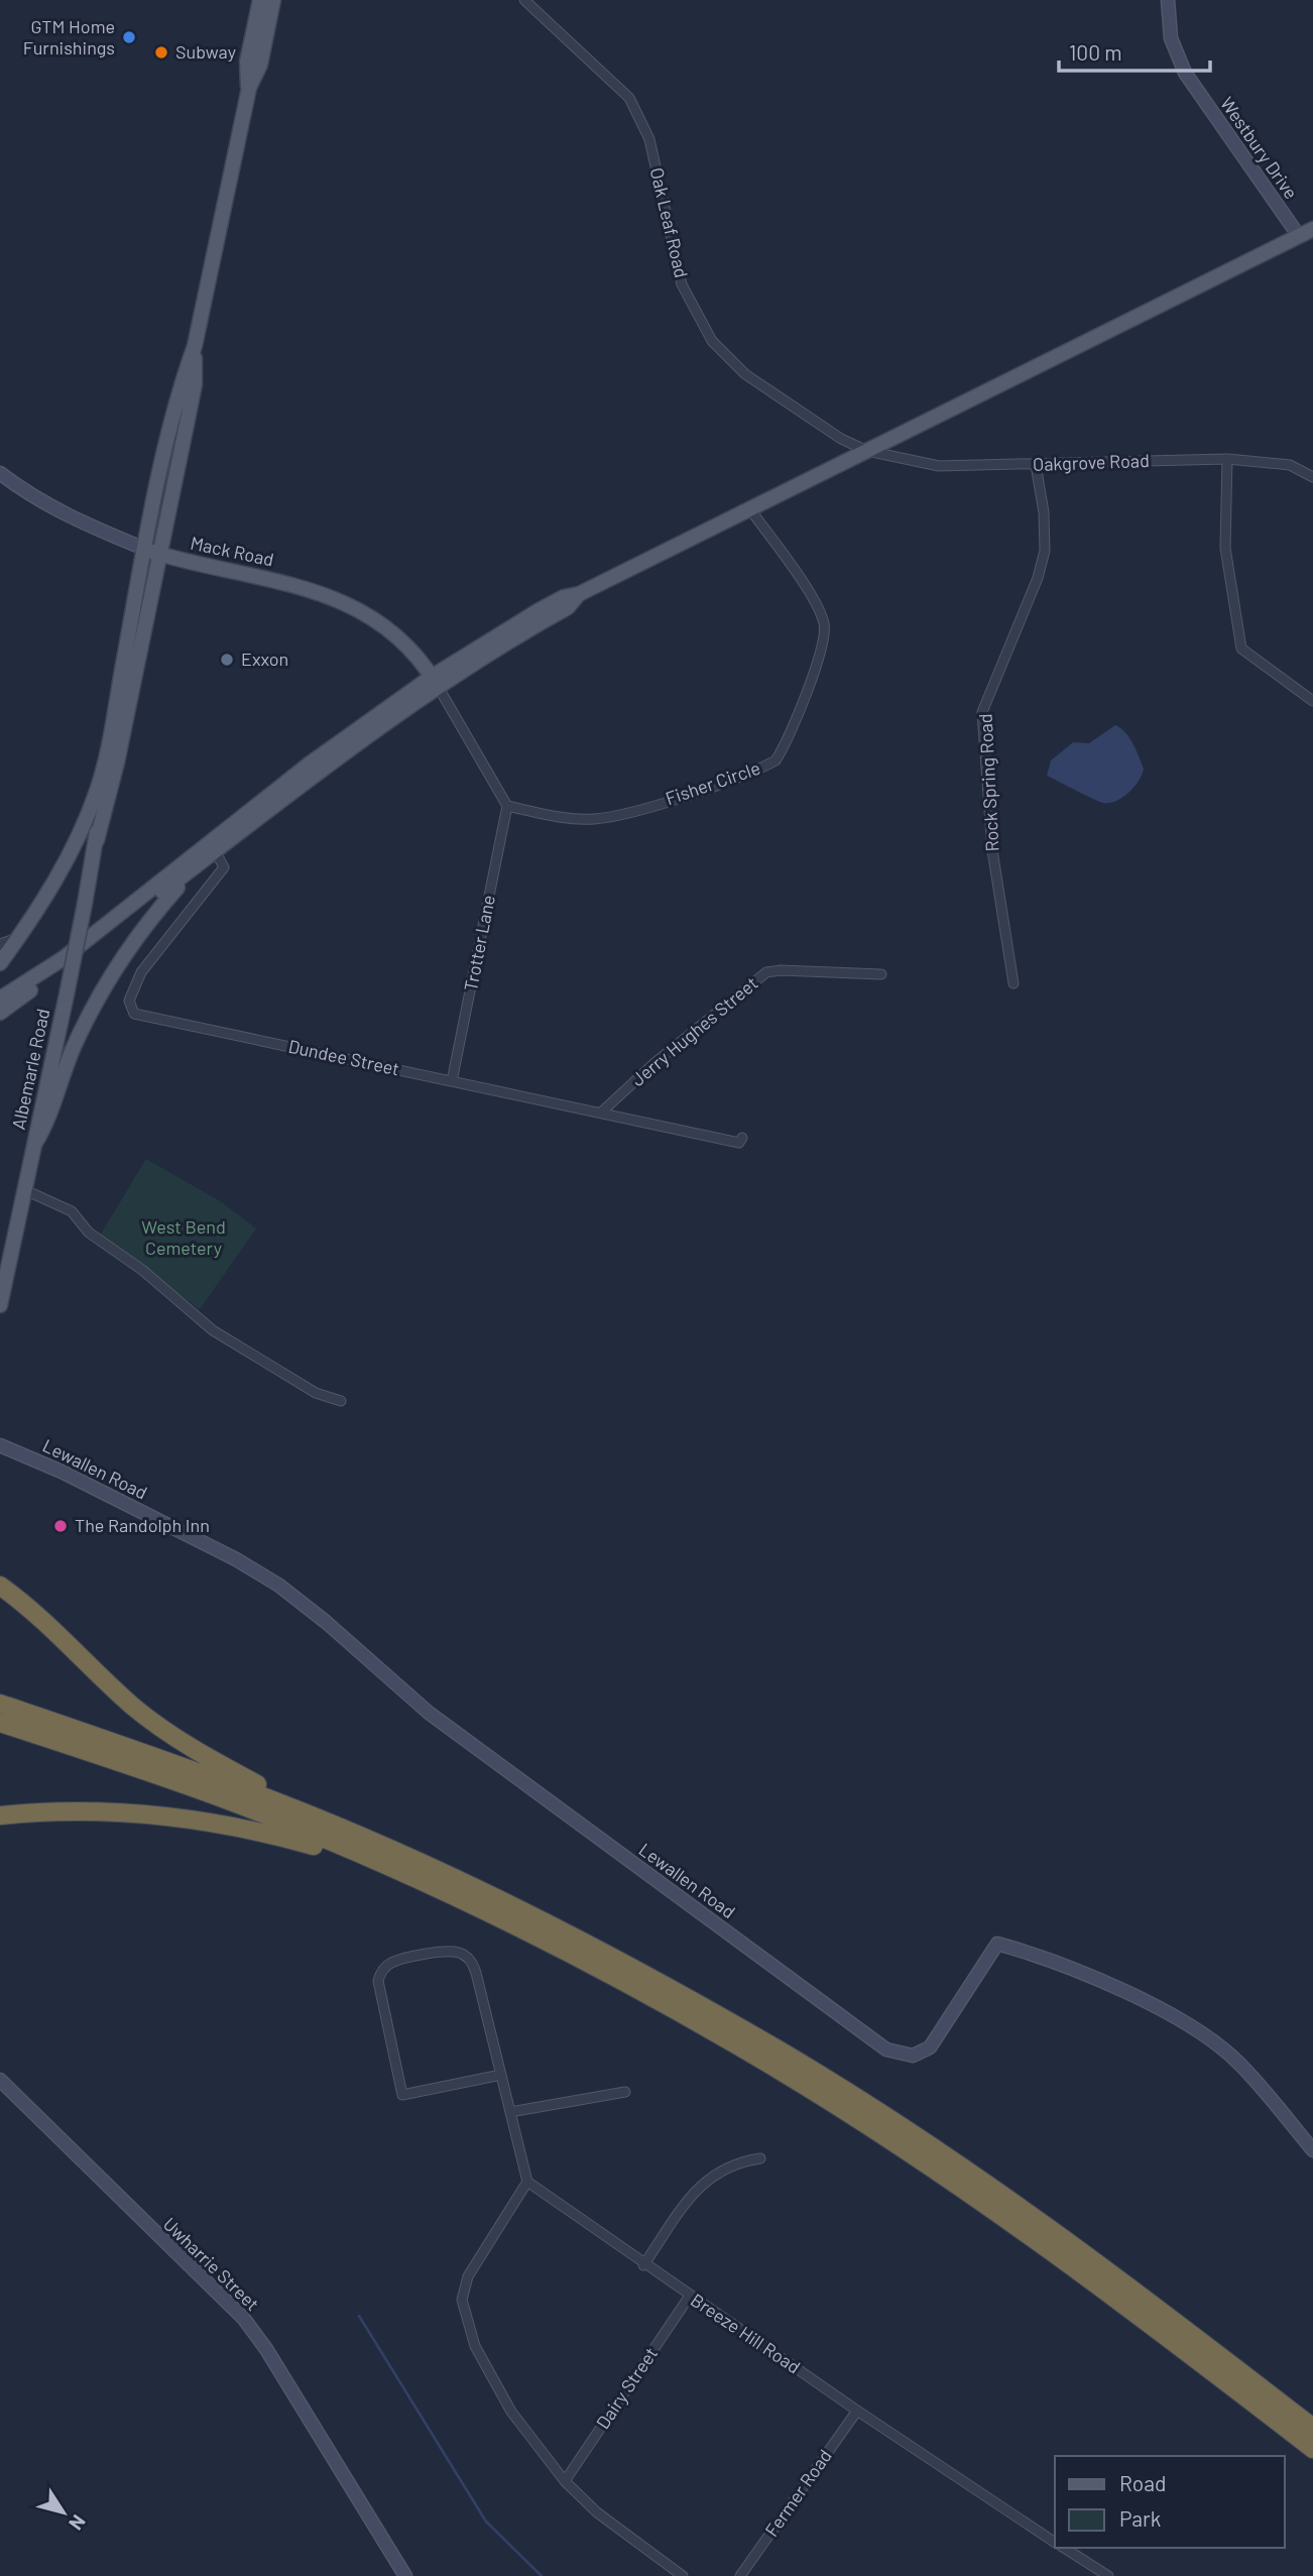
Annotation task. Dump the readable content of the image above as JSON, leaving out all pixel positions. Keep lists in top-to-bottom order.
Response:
{
  "streets": {
    "main road": ["Mack Road", "Albemarle Road"],
    "street": [
      "Westbury Drive",
      "Oak Leaf Road",
      "Oakgrove Road",
      "Rock Spring Road",
      "Fisher Circle",
      "Trotter Lane",
      "Jerry Hughes Street",
      "Dundee Street",
      "Lewallen Road",
      "Uwharrie Street",
      "Breeze Hill Road",
      "Dairy Street",
      "Fermer Road"
    ]
  },
  "crossings": [
    ["Oak Leaf Road", "Oakgrove Road"],
    ["Oakgrove Road", "Rock Spring Road"],
    ["Mack Road", "Albemarle Road"],
    ["Fisher Circle", "Trotter Lane"],
    ["Trotter Lane", "Dundee Street"],
    ["Jerry Hughes Street", "Dundee Street"],
    ["Breeze Hill Road", "Dairy Street"],
    ["Breeze Hill Road", "Fermer Road"]
  ],
  "parks": ["West Bend Cemetery"],
  "places": [
    "GTM Home Furnishings",
    "Subway",
    "Exxon",
    "The Randolph Inn"
  ],
  "legend": ["Road", "Park"],
  "scale_bar": "100 m",
  "north": "bottom right"
}
